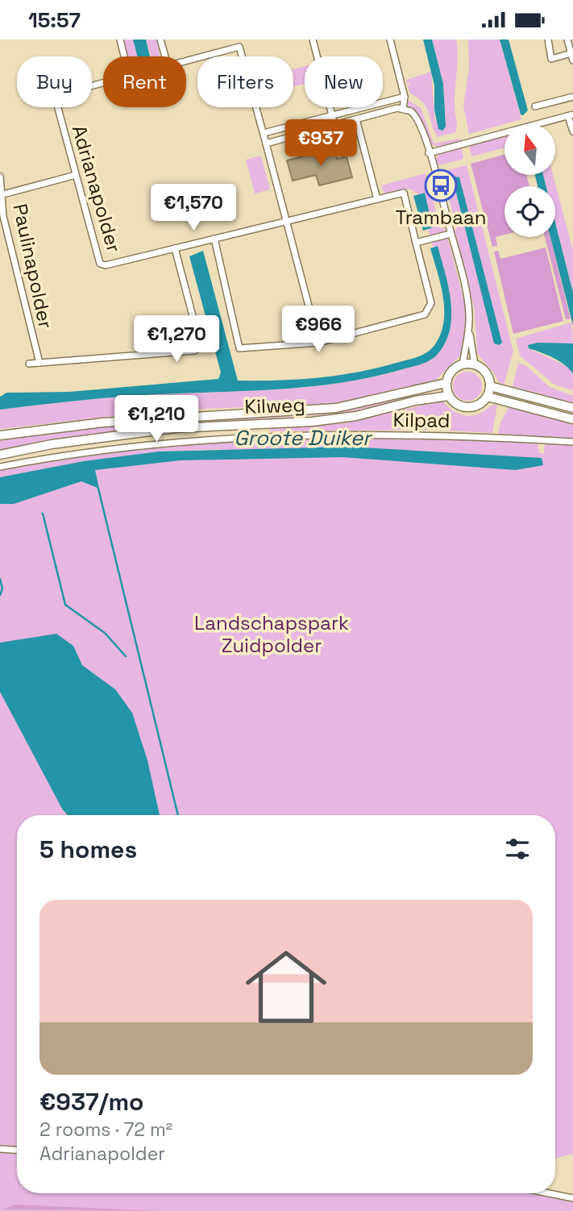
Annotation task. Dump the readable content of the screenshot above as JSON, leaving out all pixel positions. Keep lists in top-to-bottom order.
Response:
{
  "streets": {
    "main road": ["Kilweg"],
    "street": ["Adrianapolder", "Paulinapolder", "Kilpad"]
  },
  "water": ["Groote Duiker"],
  "parks": ["Landschapspark Zuidpolder"],
  "places": {
    "bus stop": ["Trambaan"]
  },
  "north": "top",
  "page": {
    "status": "15:57",
    "chip": [
      "Buy",
      "Rent",
      "Filters",
      "New"
    ],
    "price": [
      "€937",
      "€1,570",
      "€966",
      "€1,270",
      "€1,210"
    ],
    "heading": "5 homes",
    "list": [
      {
        "name": "€937/mo",
        "note": "2 rooms · 72 m² · Adrianapolder"
      }
    ]
  }
}
